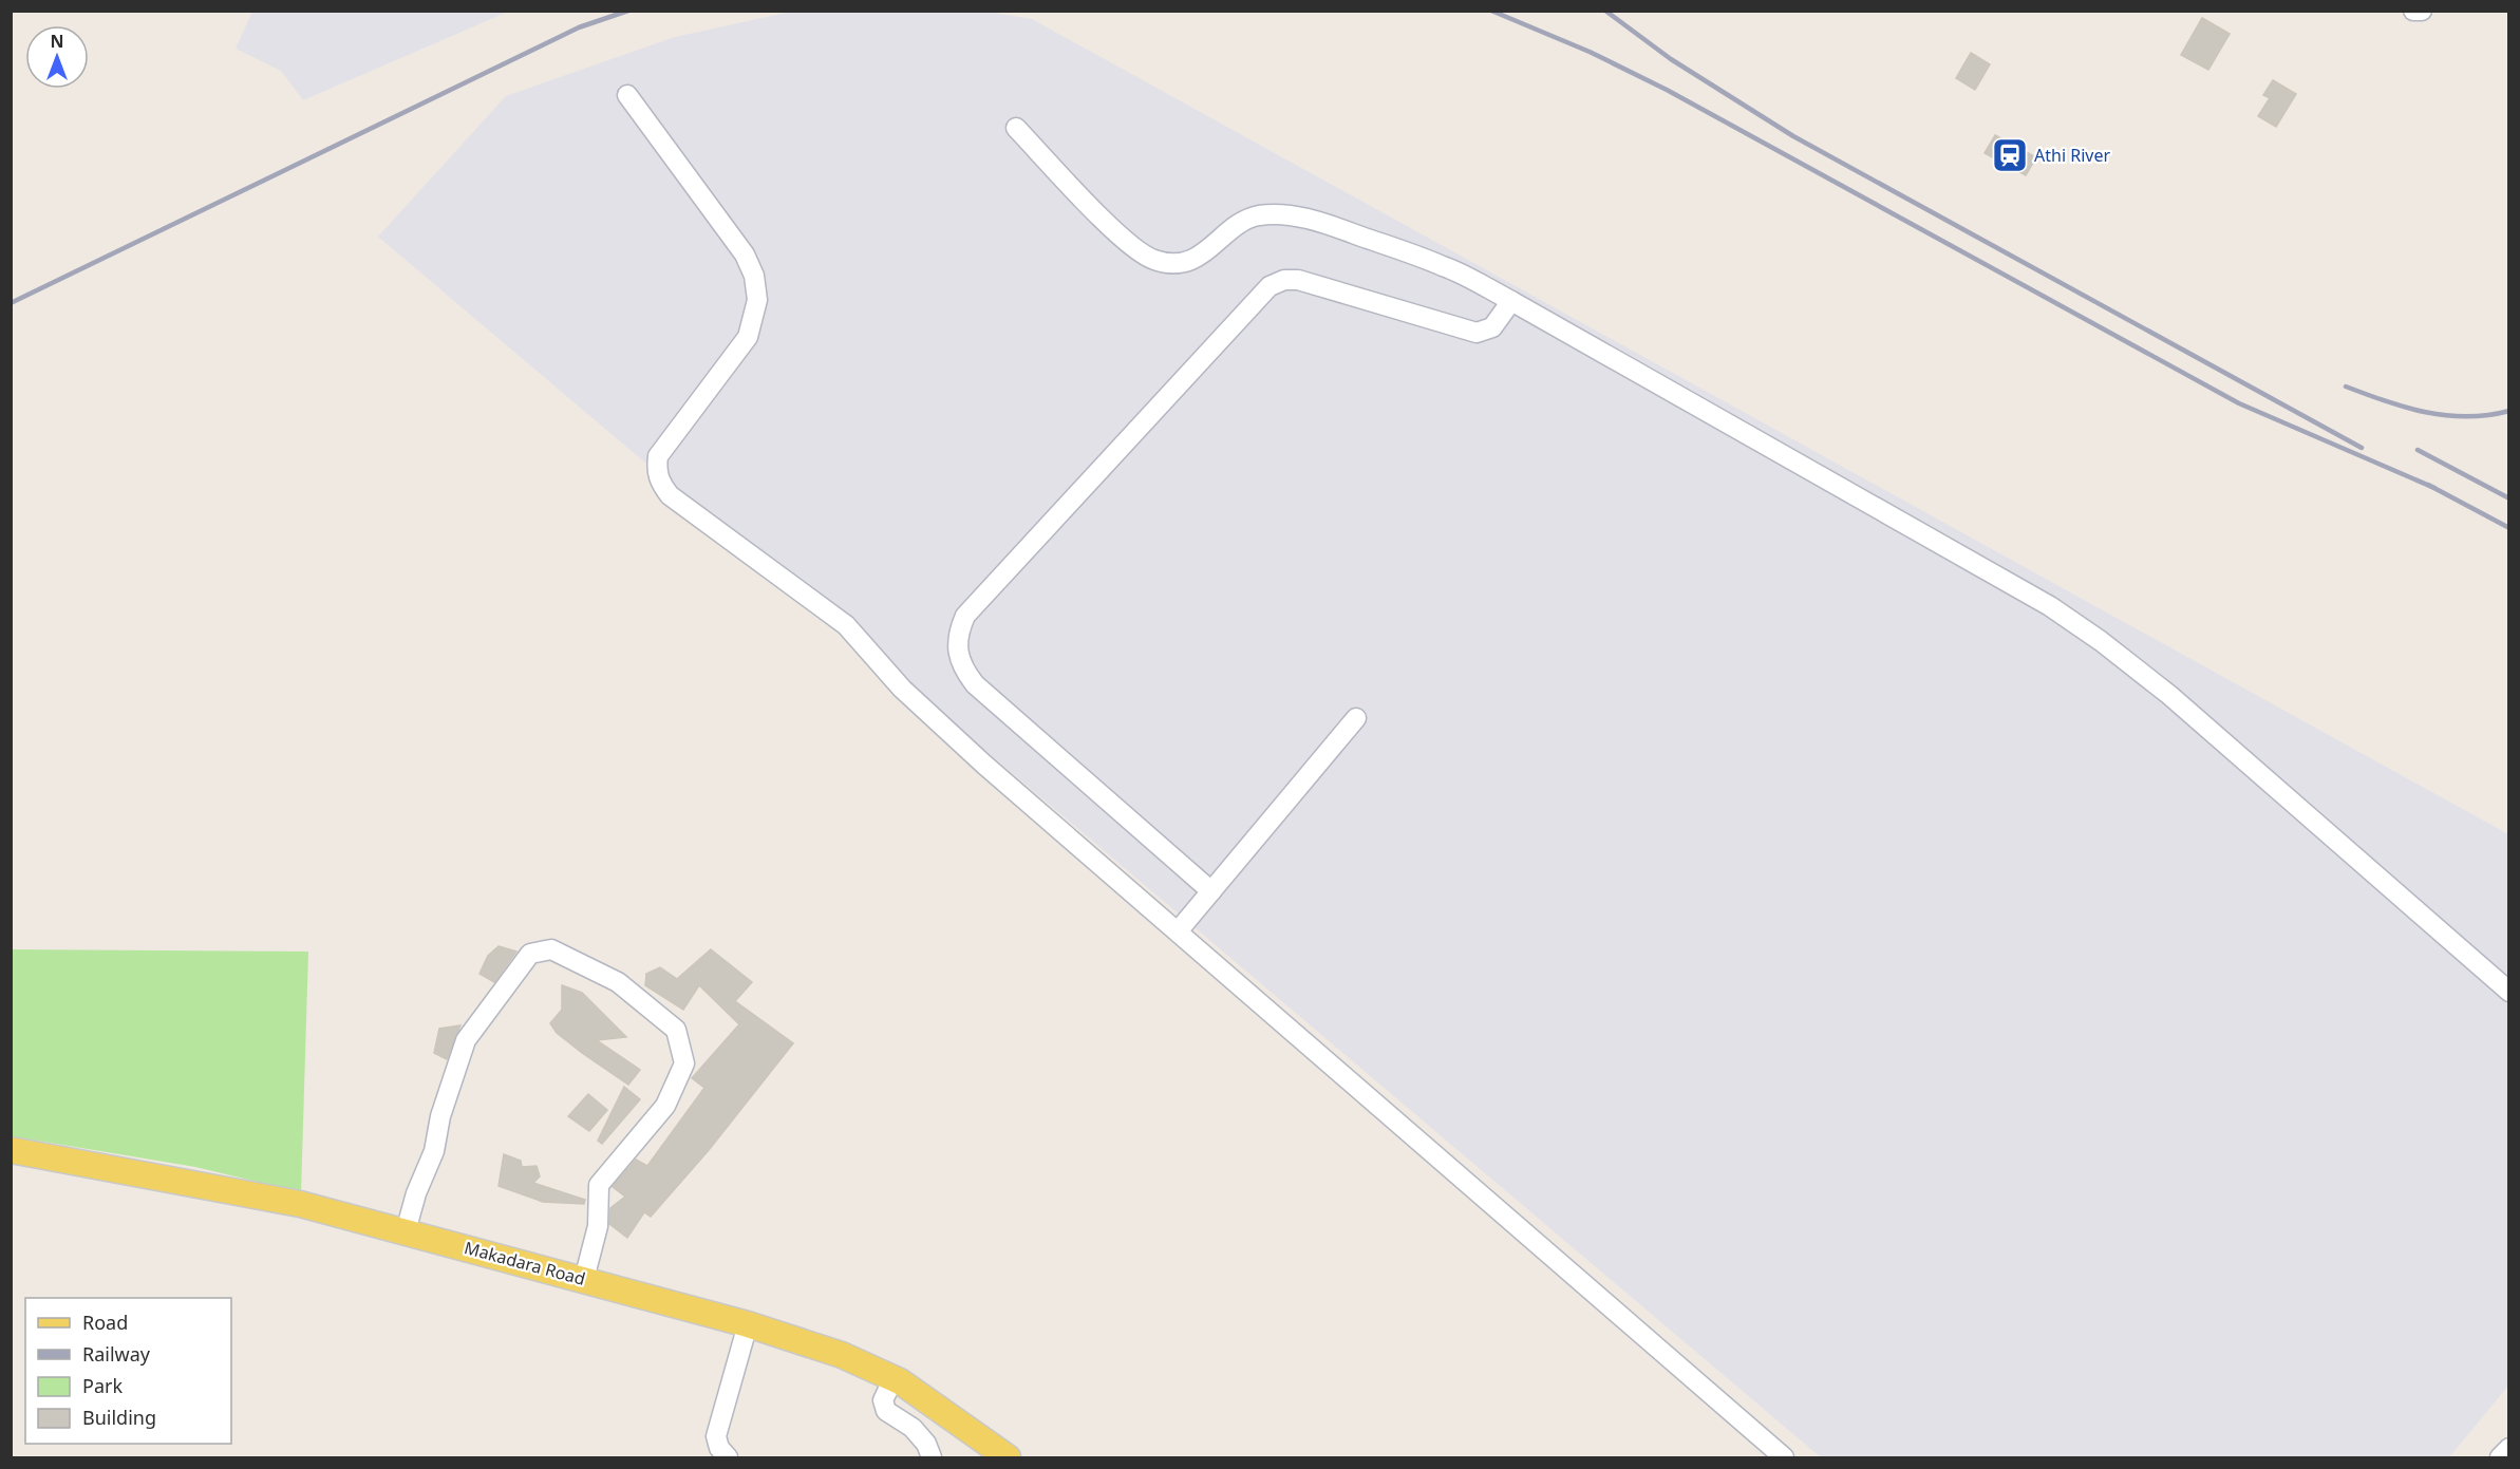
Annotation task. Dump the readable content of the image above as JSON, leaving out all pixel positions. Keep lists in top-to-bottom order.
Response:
{
  "streets": {
    "main road": ["Makadara Road"]
  },
  "places": {
    "station": ["Athi River"]
  },
  "legend": [
    "Road",
    "Railway",
    "Park",
    "Building"
  ],
  "north": "top"
}
